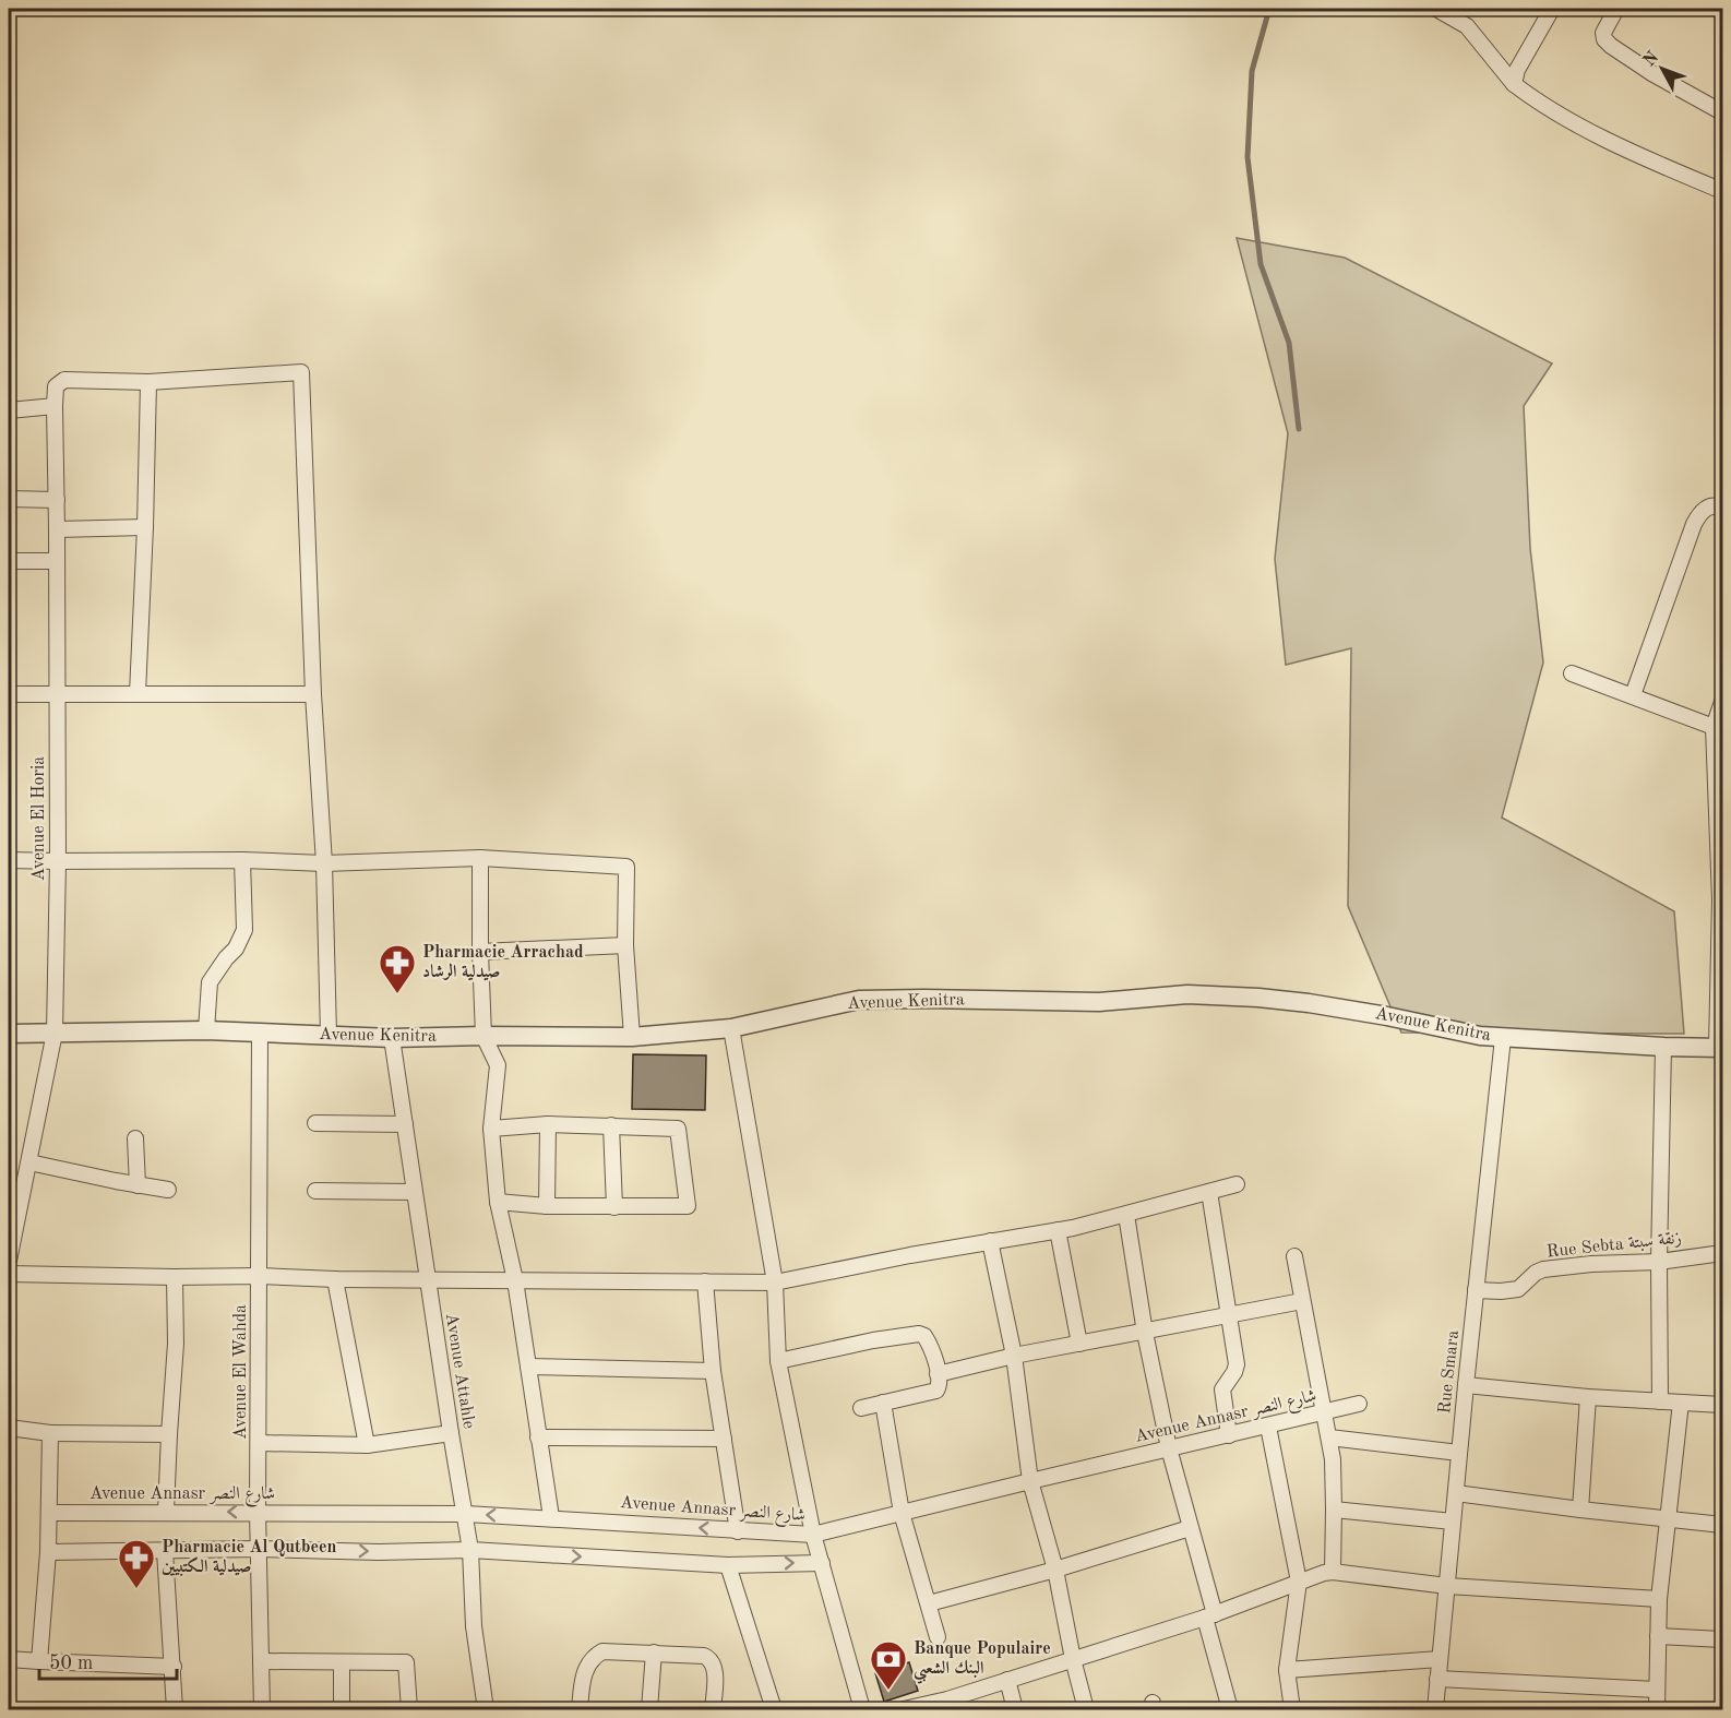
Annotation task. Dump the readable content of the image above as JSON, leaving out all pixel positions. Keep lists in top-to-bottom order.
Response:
{
  "streets": {
    "street": [
      "Avenue El Horia",
      "Avenue Kenitra",
      "Rue Sebta زنقة سبتة",
      "Avenue Attahle",
      "Avenue El Wahda",
      "Rue Smara",
      "Avenue Annasr شارع النصر"
    ]
  },
  "crossings": [
    ["Avenue El Horia", "Avenue Kenitra"],
    ["Avenue Kenitra", "Avenue Attahle"],
    ["Avenue Kenitra", "Avenue El Wahda"],
    ["Avenue Kenitra", "Rue Smara"],
    ["Rue Sebta زنقة سبتة", "Rue Smara"],
    ["Avenue Attahle", "Avenue Annasr شارع النصر"],
    ["Avenue El Wahda", "Avenue Annasr شارع النصر"]
  ],
  "places": {
    "pharmacy": ["Pharmacie Arrachad صيدلية الرشاد", "Pharmacie Al Qutbeen صيدلية الكتبيين"],
    "bank": ["Banque Populaire البنك الشعبي"]
  },
  "scale_bar": "50 m",
  "north": "top left"
}
